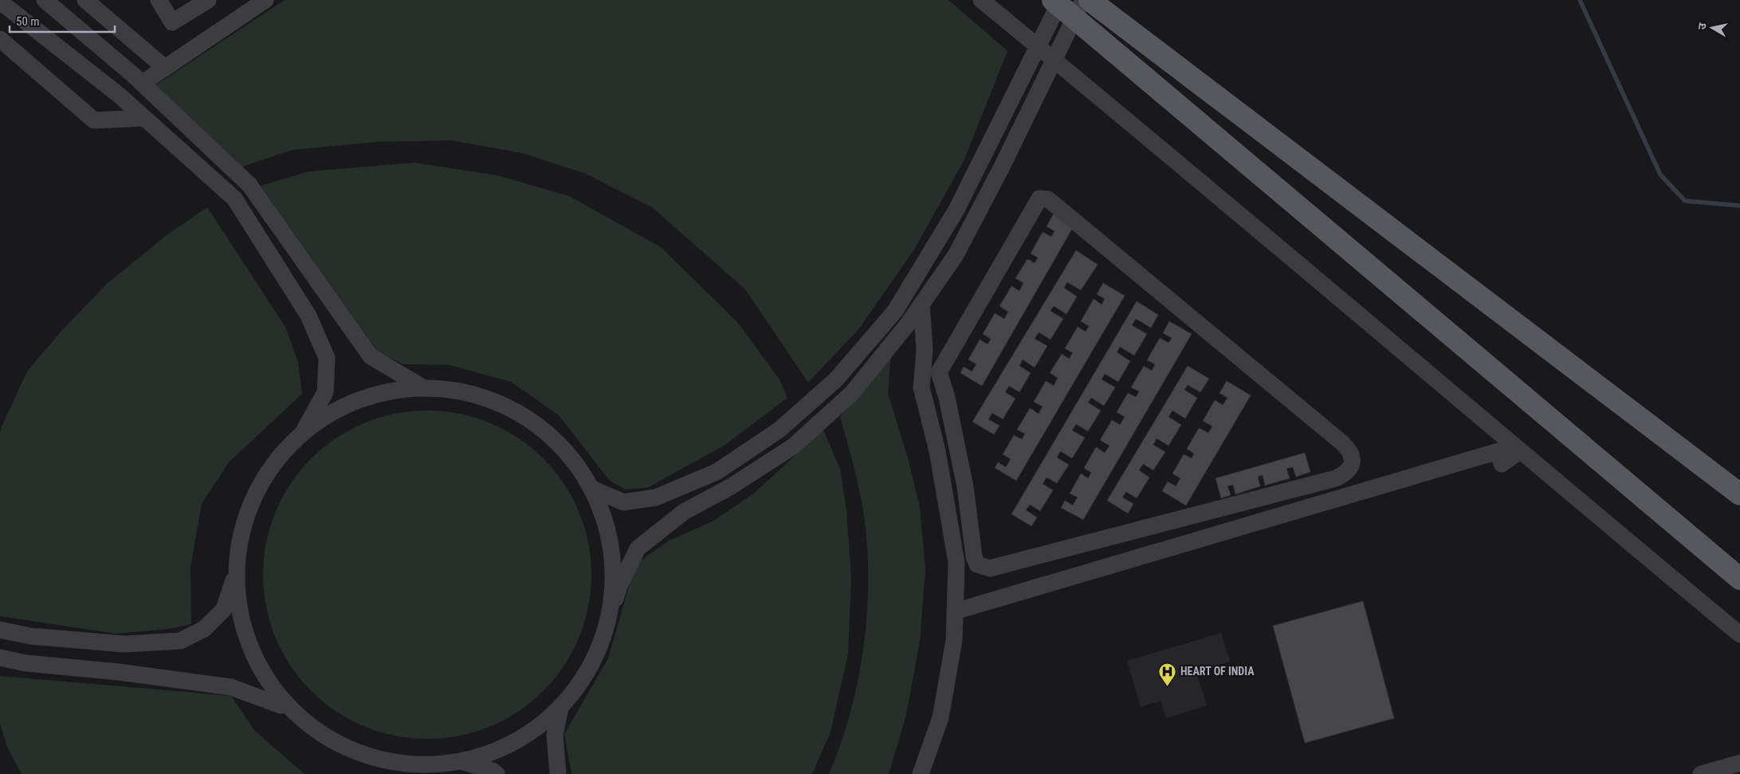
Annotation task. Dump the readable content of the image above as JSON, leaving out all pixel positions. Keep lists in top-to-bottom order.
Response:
{
  "places": {
    "hospital": ["HEART OF INDIA"]
  },
  "scale_bar": "50 m",
  "north": "left"
}
